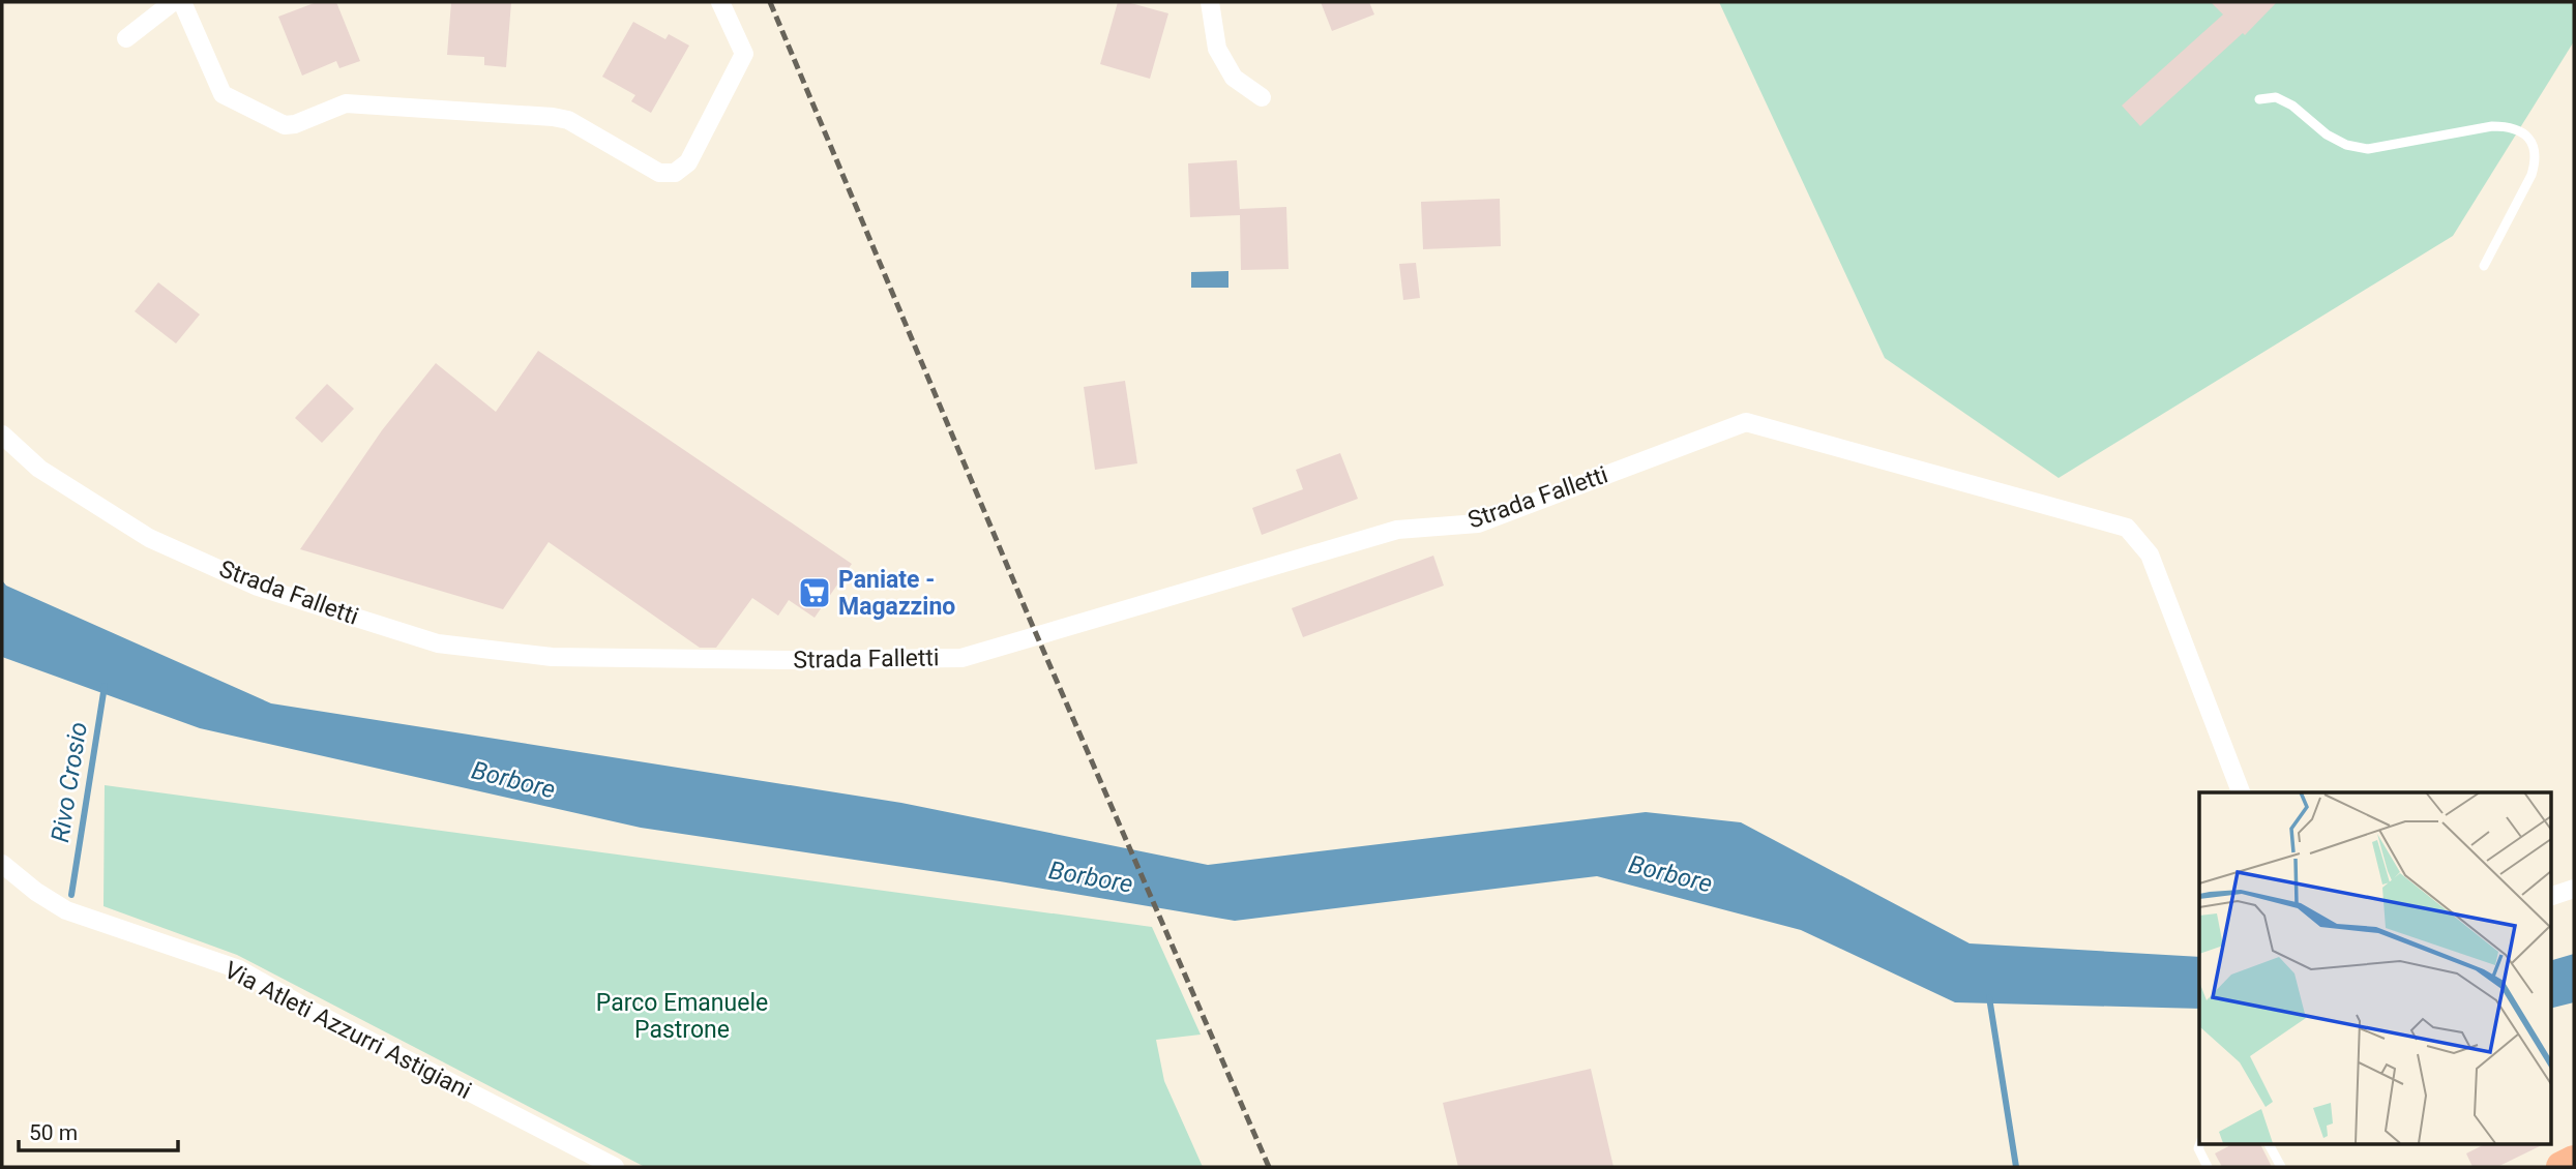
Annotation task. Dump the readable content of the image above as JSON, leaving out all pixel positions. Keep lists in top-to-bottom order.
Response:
{
  "streets": {
    "street": ["Strada Falletti", "Via Atleti Azzurri Astigiani"]
  },
  "water": ["Borbore", "Rivo Crosio"],
  "parks": ["Parco Emanuele Pastrone"],
  "places": {
    "supermarket": ["Paniate - Magazzino"]
  },
  "scale_bar": "50 m"
}
